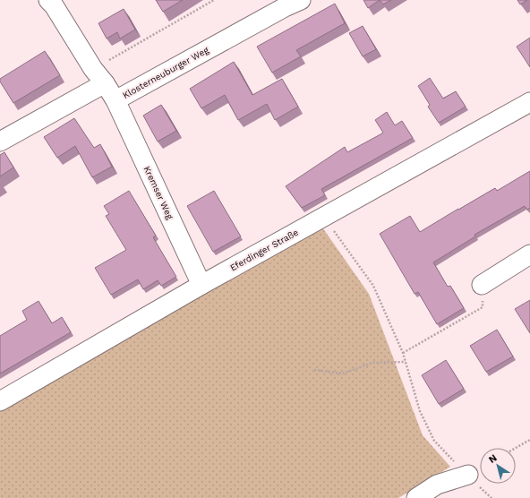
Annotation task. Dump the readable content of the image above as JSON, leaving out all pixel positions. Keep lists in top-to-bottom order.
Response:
{
  "streets": {
    "street": ["Klosterneuburger Weg", "Kremser Weg", "Eferdinger Straße"]
  },
  "crossings": [
    ["Klosterneuburger Weg", "Kremser Weg"],
    ["Kremser Weg", "Eferdinger Straße"]
  ],
  "north": "top left"
}
